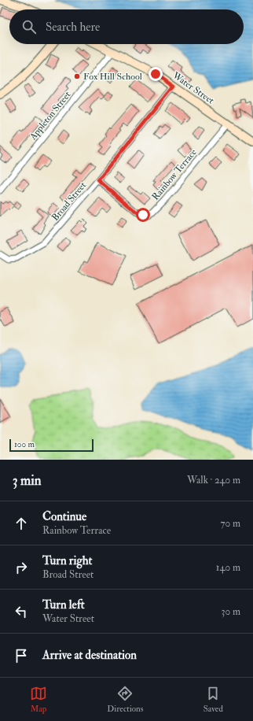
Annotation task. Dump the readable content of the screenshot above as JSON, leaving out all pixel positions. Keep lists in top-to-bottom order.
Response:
{
  "streets": {
    "main road": ["Water Street"],
    "street": ["Appleton Street", "Rainbow Terrace", "Broad Street"]
  },
  "crossings": [
    ["Water Street", "Appleton Street"],
    ["Water Street", "Rainbow Terrace"],
    ["Water Street", "Broad Street"],
    ["Rainbow Terrace", "Broad Street"]
  ],
  "places": ["Fox Hill School"],
  "scale_bar": "100 m",
  "page": {
    "search": "Search here",
    "scale": "100 m",
    "heading": ["3 min", "Walk · 240 m"],
    "list": [
      ["Continue", "Rainbow Terrace", "70 m"],
      ["Turn right", "Broad Street", "140 m"],
      ["Turn left", "Water Street", "30 m"],
      "Arrive at destination"
    ],
    "nav": ["Map", "Directions", "Saved"]
  }
}
